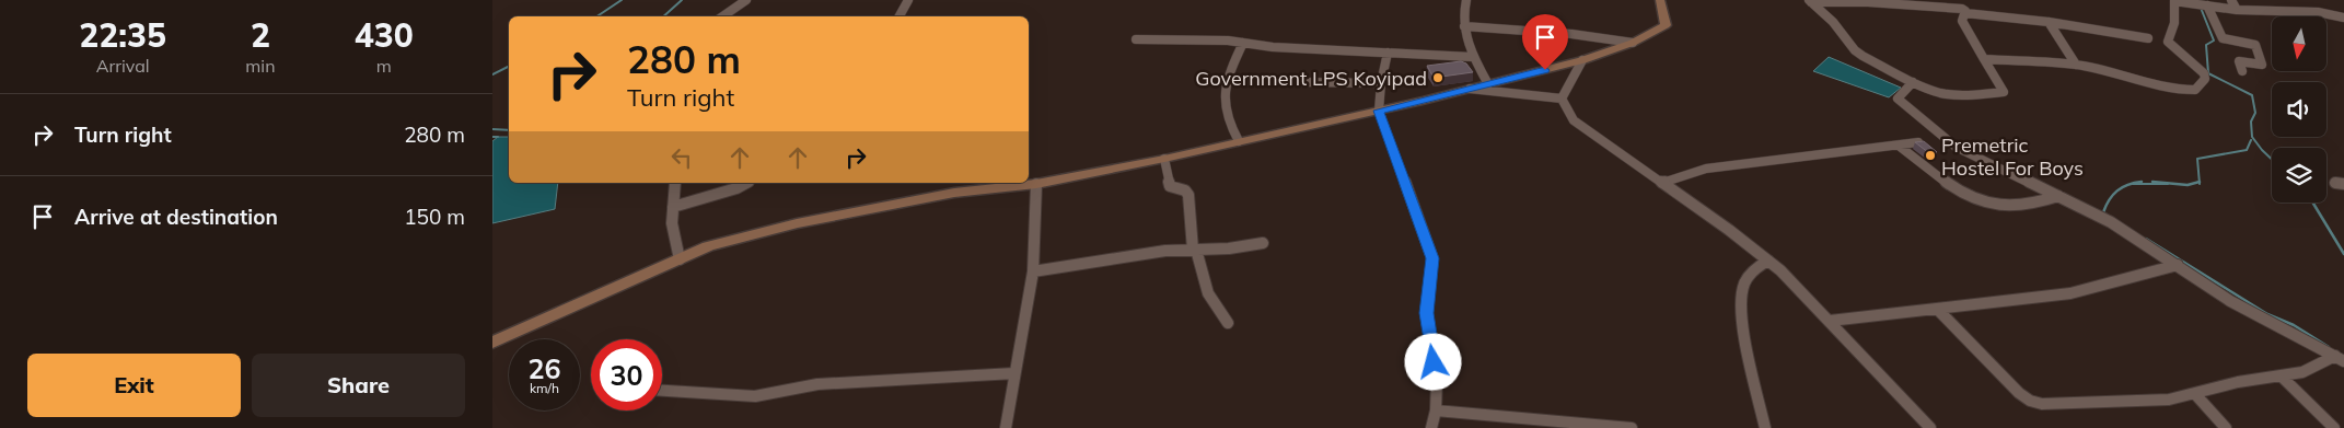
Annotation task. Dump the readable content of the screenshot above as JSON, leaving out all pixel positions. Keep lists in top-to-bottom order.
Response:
{
  "places": ["Government LPS Koyipad", "Premetric Hostel For Boys"],
  "north": "bottom",
  "page": {
    "eta": [
      "22:35",
      "Arrival",
      "2",
      "min",
      "430",
      "m"
    ],
    "turn": ["280 m", "Turn right"],
    "list": [
      {
        "name": "Turn right",
        "value": "280 m"
      },
      {
        "name": "Arrive at destination",
        "value": "150 m"
      }
    ],
    "speed": "26 km/h",
    "limit": "30",
    "buttons": ["Exit", "Share"]
  }
}
